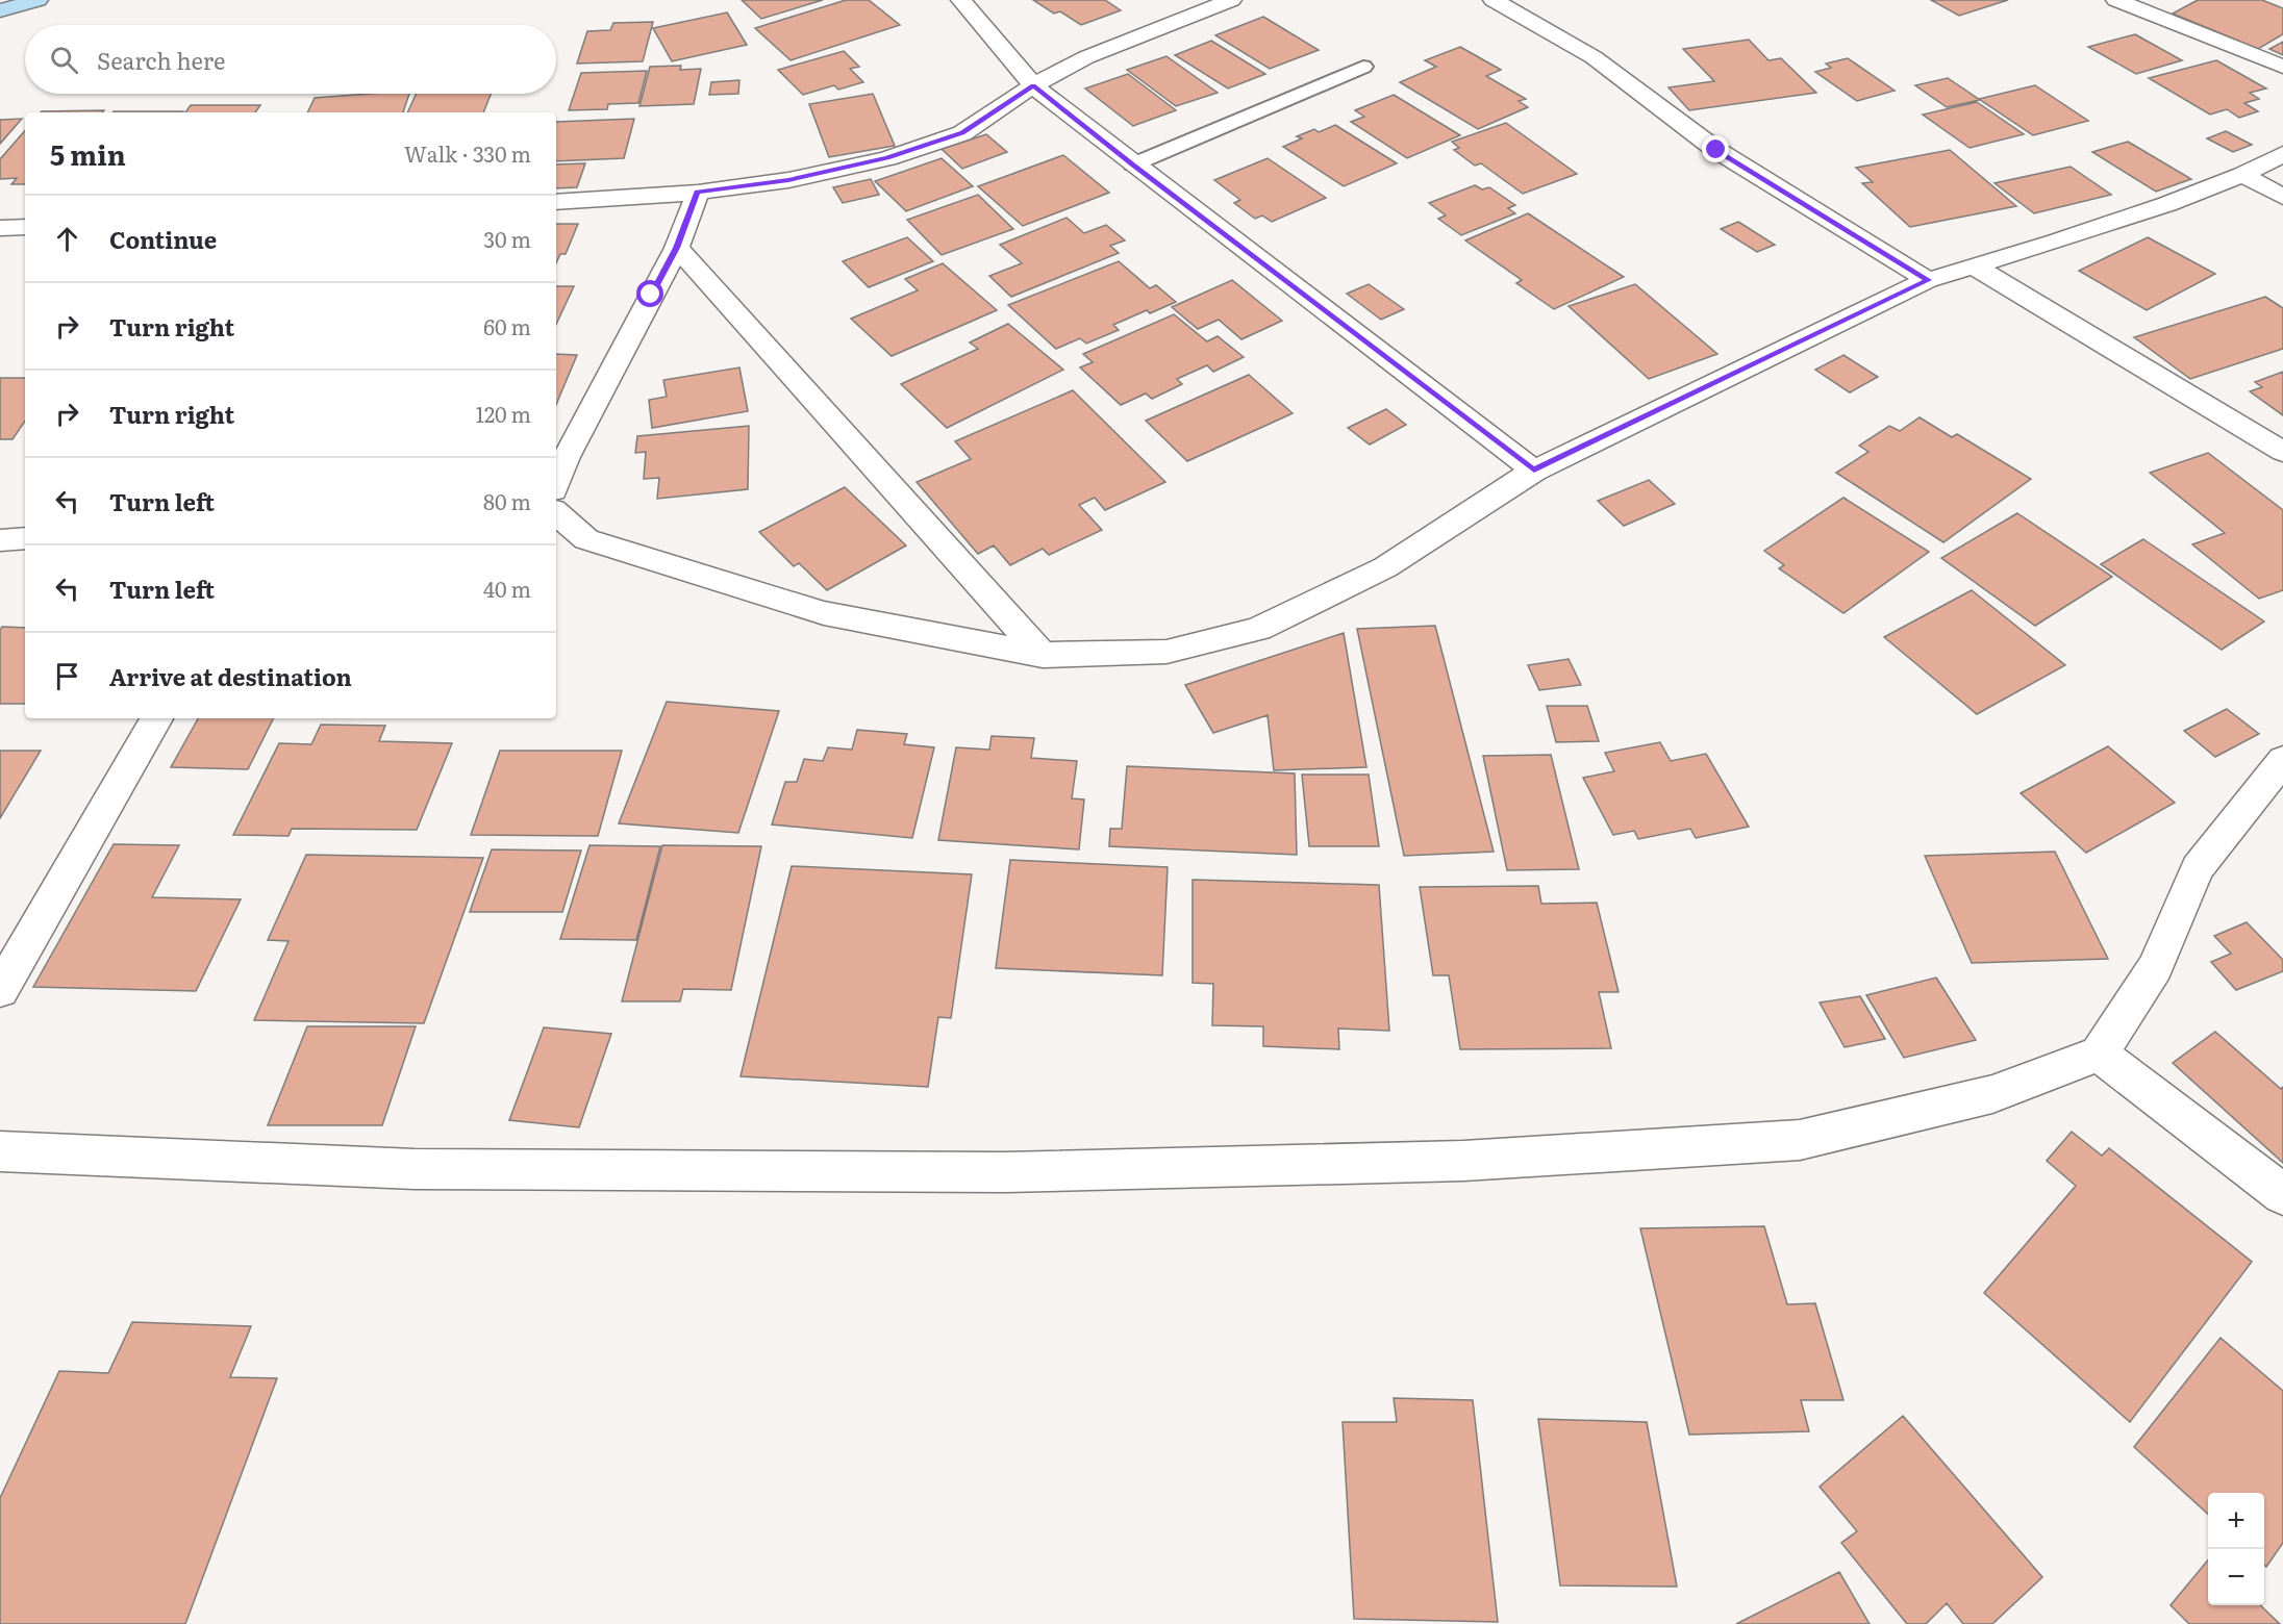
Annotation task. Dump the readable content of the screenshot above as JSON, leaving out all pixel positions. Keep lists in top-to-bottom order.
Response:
{
  "page": {
    "search": "Search here",
    "heading": ["5 min", "Walk · 330 m"],
    "list": [
      ["Continue", "30 m"],
      ["Turn right", "60 m"],
      ["Turn right", "120 m"],
      ["Turn left", "80 m"],
      ["Turn left", "40 m"],
      "Arrive at destination"
    ],
    "map_buttons": ["+", "−"]
  }
}
